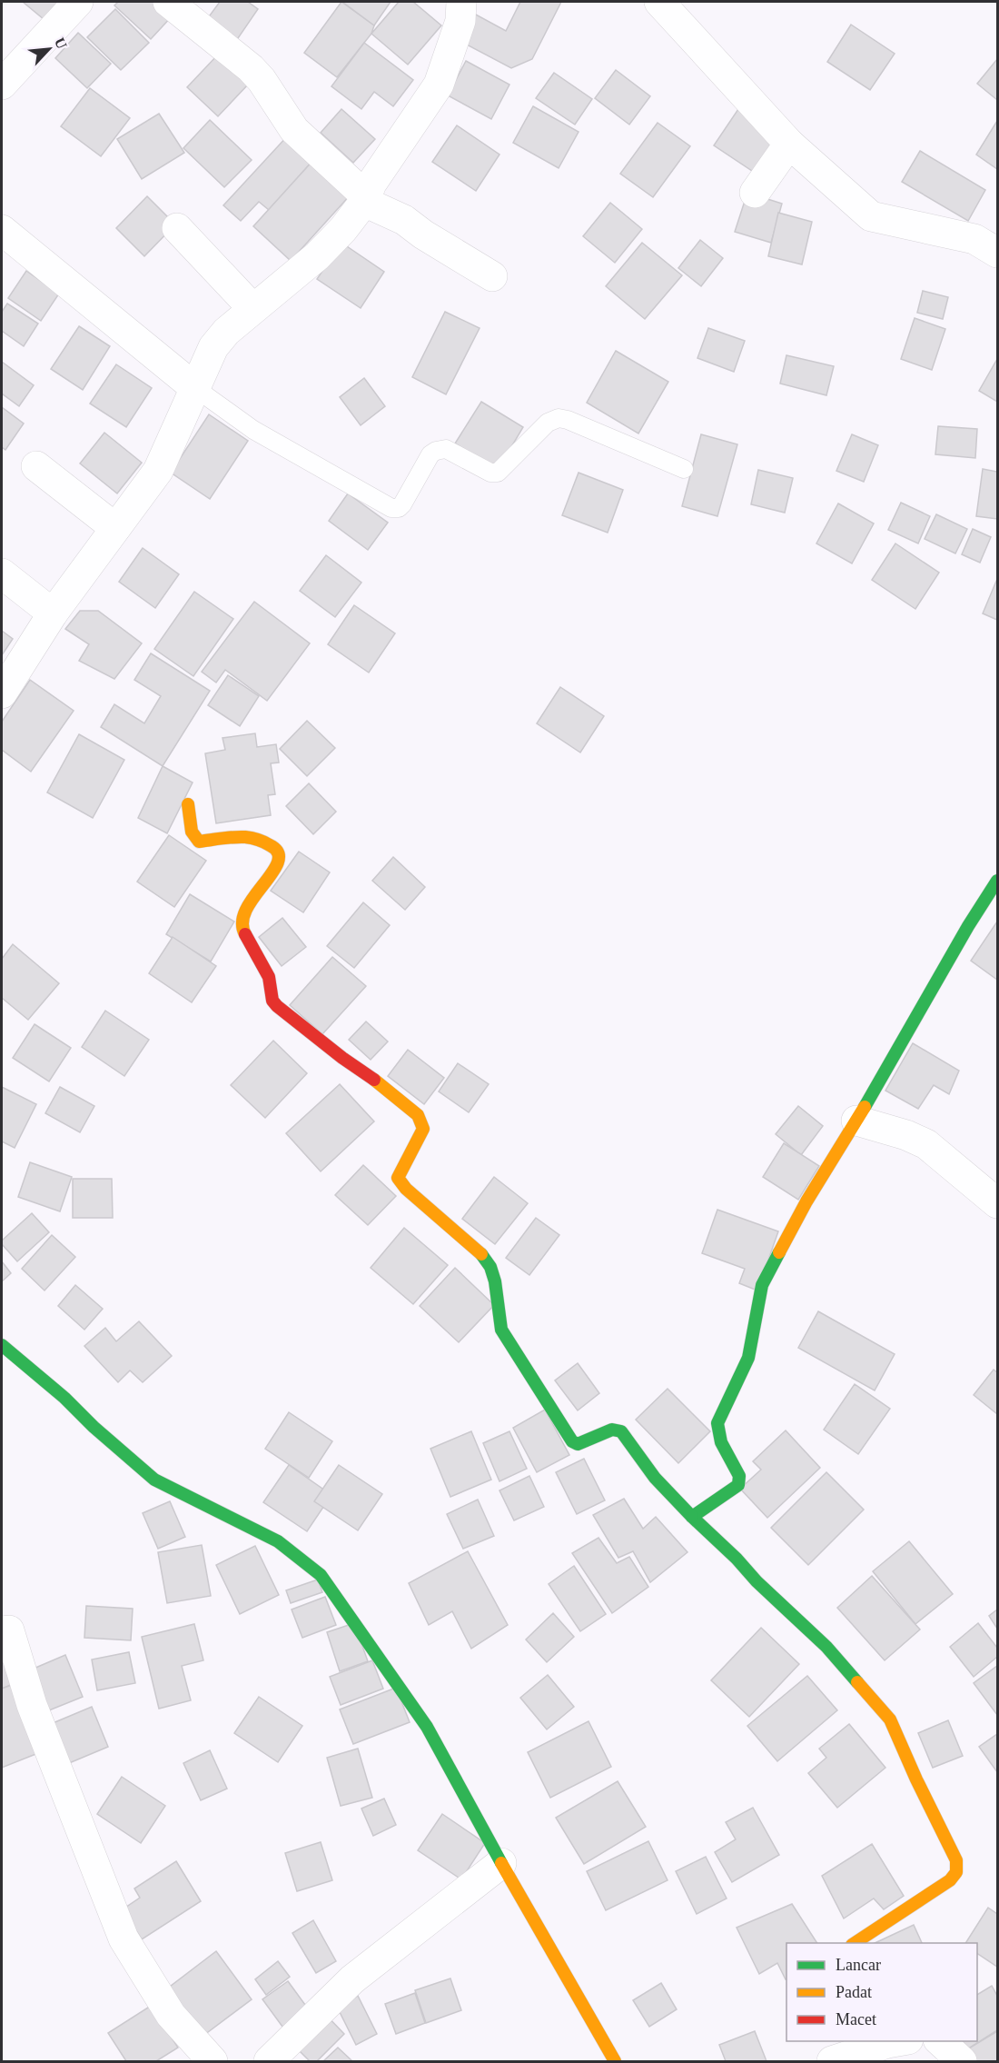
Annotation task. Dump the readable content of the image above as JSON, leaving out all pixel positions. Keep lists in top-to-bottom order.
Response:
{
  "legend": ["Lancar", "Padat", "Macet"],
  "north": "top right"
}
